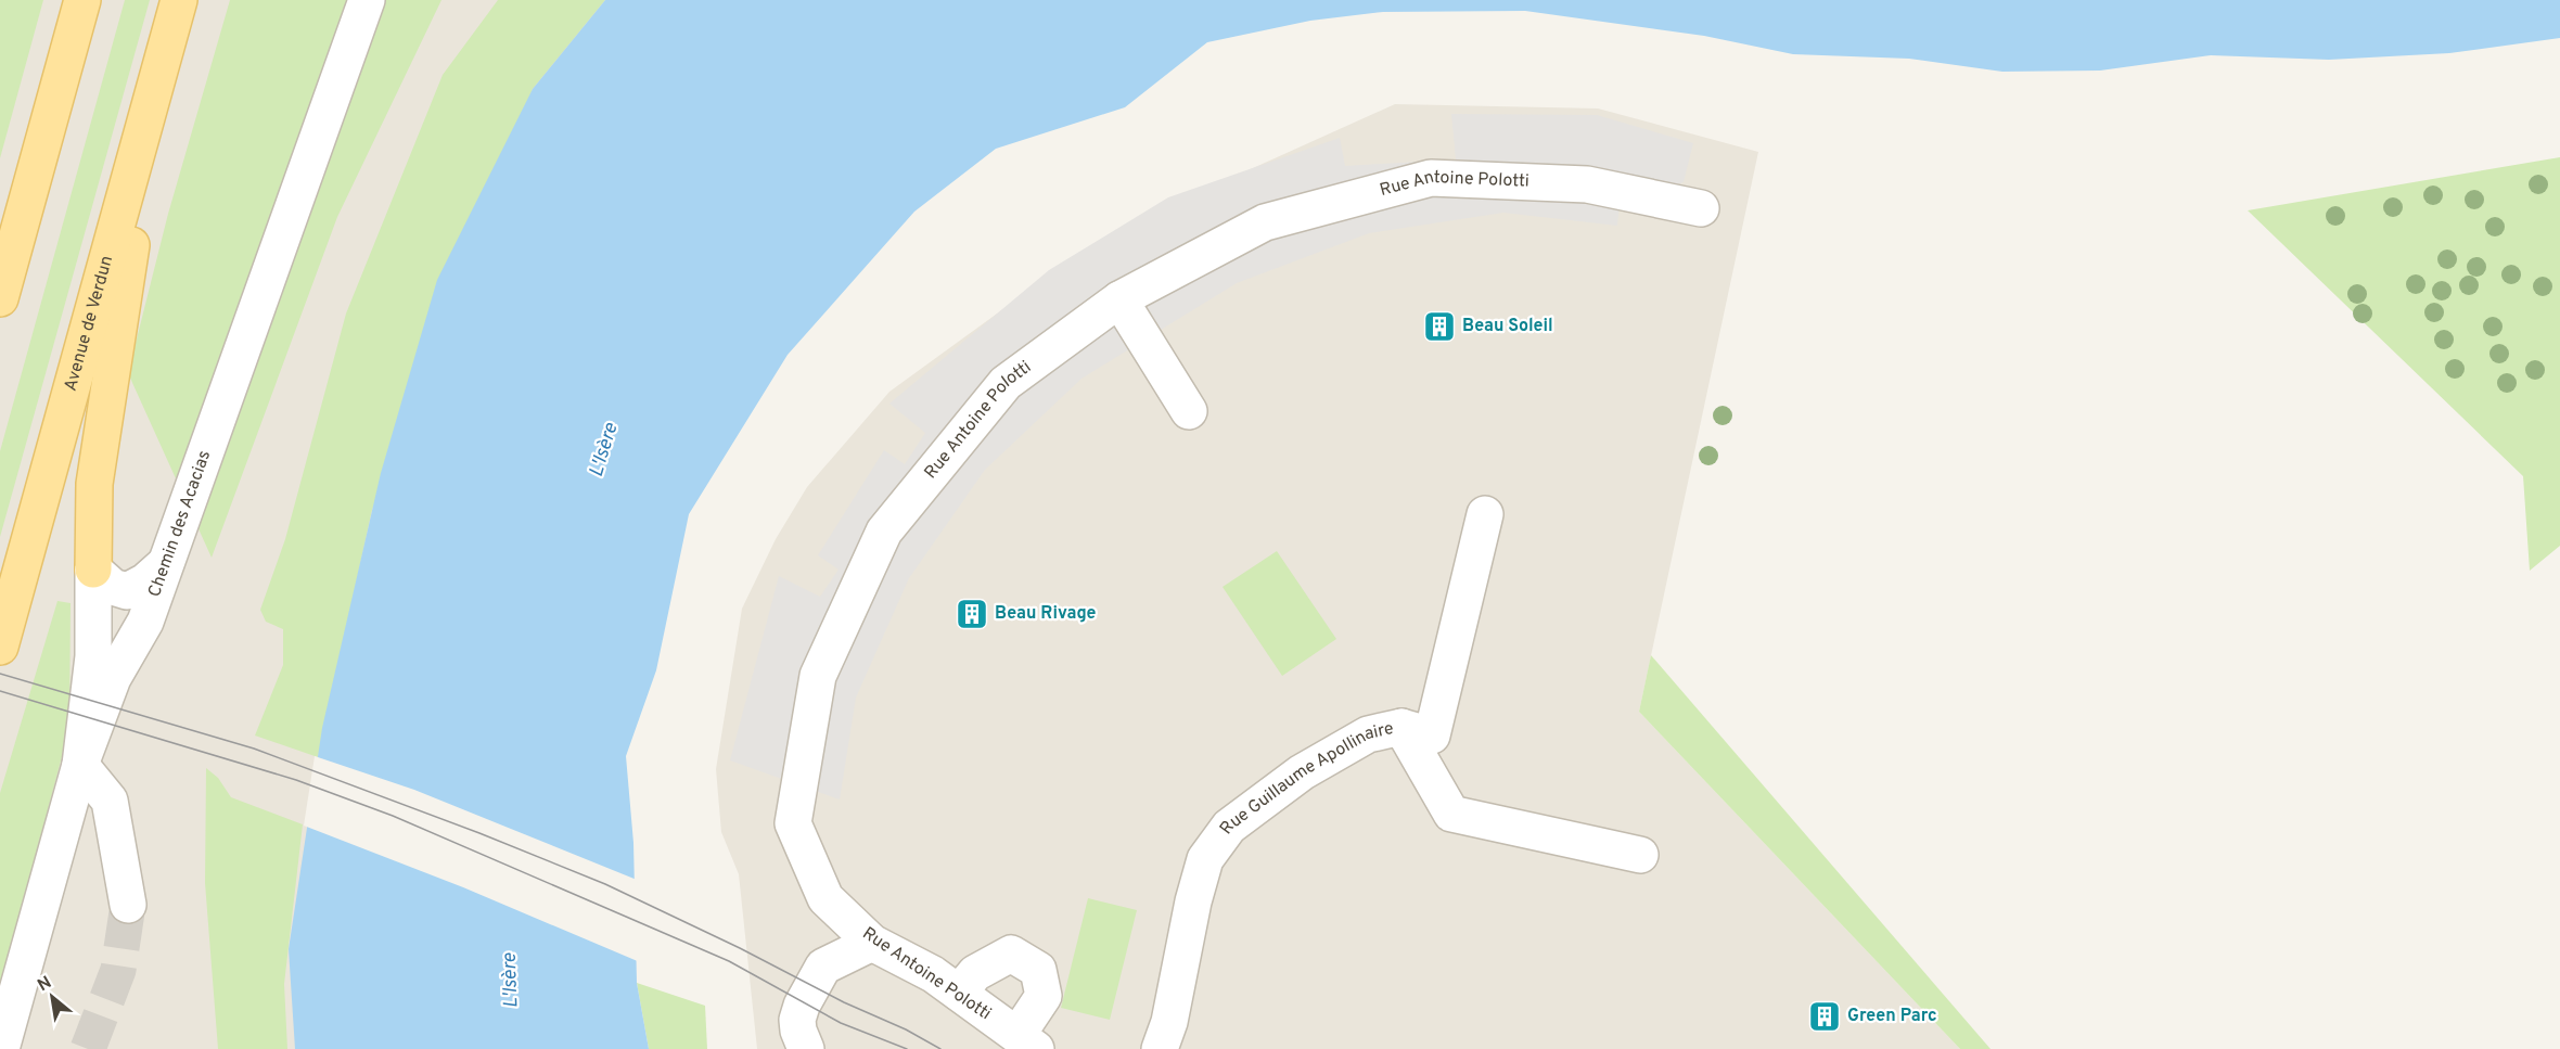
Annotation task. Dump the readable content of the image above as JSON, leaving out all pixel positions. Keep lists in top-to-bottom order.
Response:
{
  "streets": {
    "main road": ["Avenue de Verdun"],
    "street": ["Rue Antoine Polotti", "Chemin des Acacias", "Rue Guillaume Apollinaire"]
  },
  "water": ["L'Isère"],
  "places": {
    "building": ["Beau Soleil", "Beau Rivage", "Green Parc"]
  },
  "north": "top left"
}
